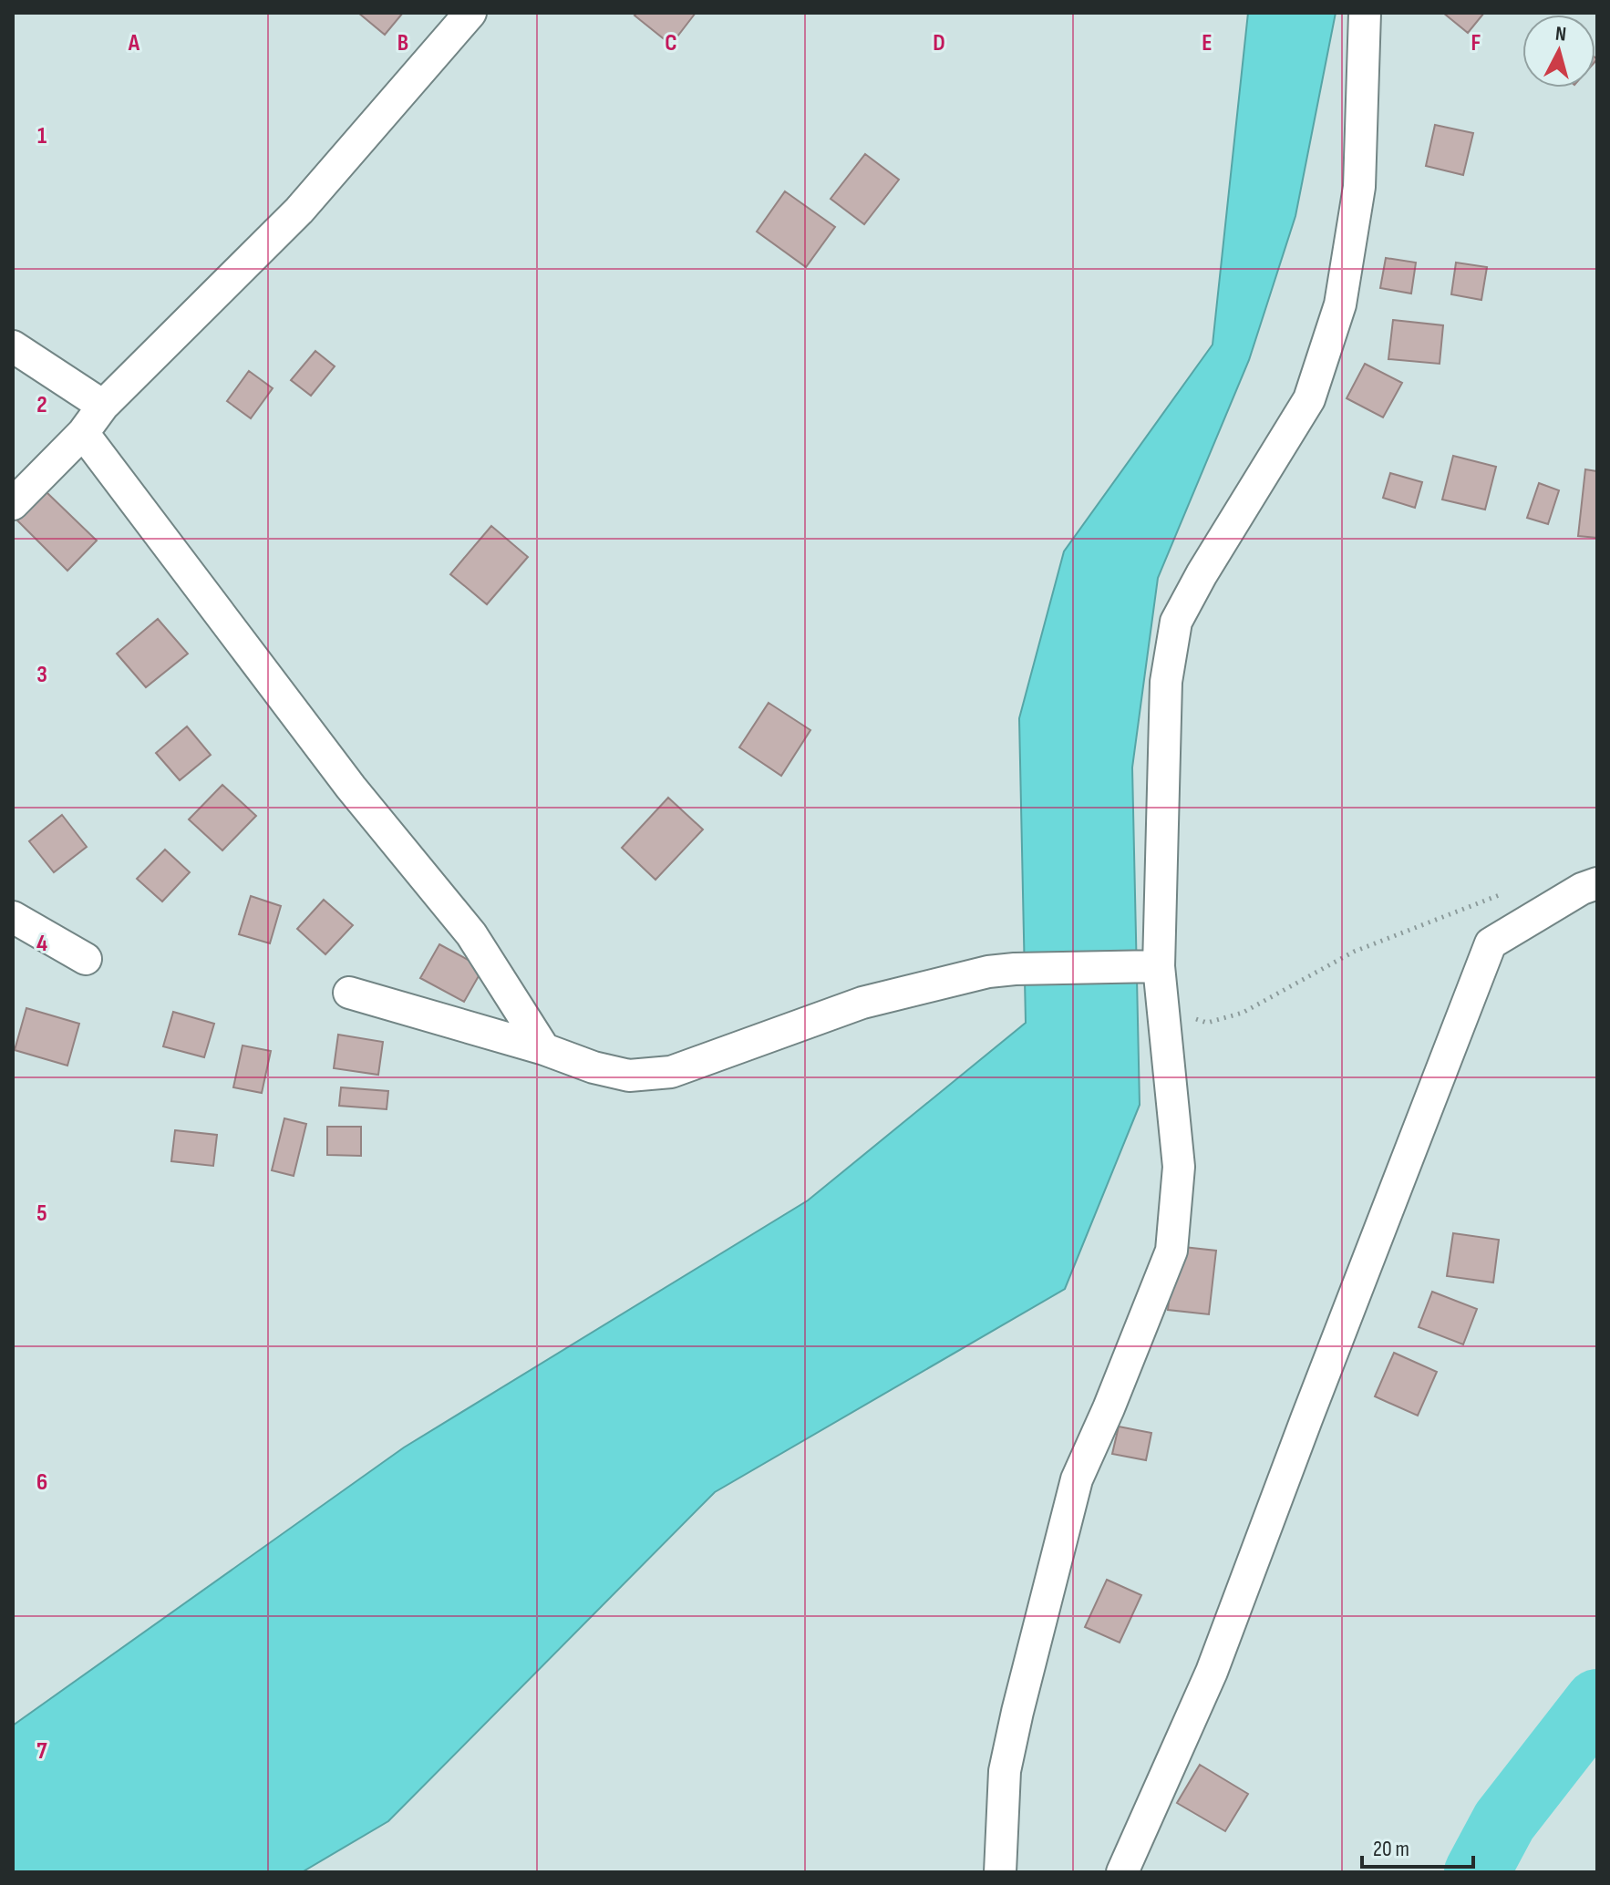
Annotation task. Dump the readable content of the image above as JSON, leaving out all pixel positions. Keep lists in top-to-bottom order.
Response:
{
  "scale_bar": "20 m",
  "north": "top",
  "grid": {
    "columns": [
      "A",
      "B",
      "C",
      "D",
      "E",
      "F"
    ],
    "rows": [
      "1",
      "2",
      "3",
      "4",
      "5",
      "6",
      "7"
    ]
  }
}
